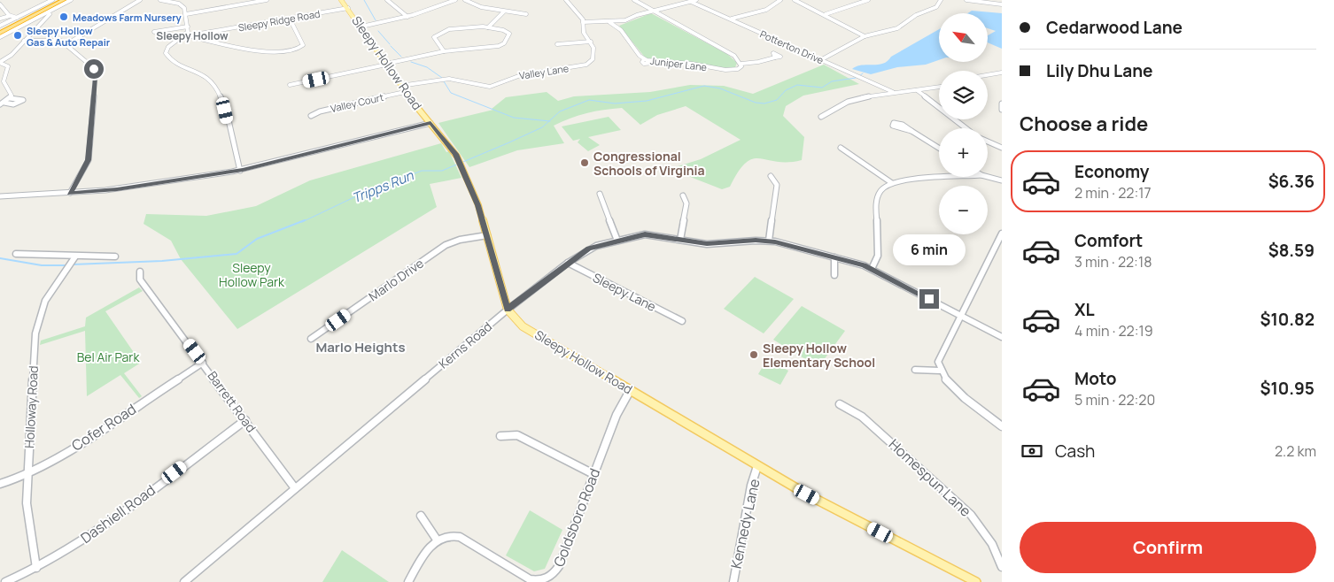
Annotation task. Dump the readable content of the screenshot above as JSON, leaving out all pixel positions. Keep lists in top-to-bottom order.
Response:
{
  "streets": {
    "main road": ["Sleepy Hollow Road"],
    "street": [
      "Sleepy Ridge Road",
      "Potterton Drive",
      "Juniper Lane",
      "Valley Lane",
      "Valley Court",
      "Marlo Drive",
      "Sleepy Lane",
      "Kerns Road",
      "Barrett Road",
      "Holloway Road",
      "Cofer Road",
      "Homespun Lane",
      "Dashiell Road",
      "Goldsboro Road",
      "Kennedy Lane"
    ]
  },
  "crossings": [
    ["Sleepy Ridge Road", "Sleepy Hollow Road"],
    ["Sleepy Hollow Road", "Valley Lane"],
    ["Sleepy Hollow Road", "Valley Court"],
    ["Sleepy Hollow Road", "Marlo Drive"],
    ["Sleepy Hollow Road", "Kerns Road"],
    ["Sleepy Hollow Road", "Goldsboro Road"],
    ["Sleepy Hollow Road", "Kennedy Lane"],
    ["Sleepy Lane", "Kerns Road"],
    ["Kerns Road", "Barrett Road"],
    ["Barrett Road", "Cofer Road"],
    ["Barrett Road", "Dashiell Road"],
    ["Holloway Road", "Cofer Road"],
    ["Holloway Road", "Dashiell Road"]
  ],
  "districts": ["Sleepy Hollow", "Marlo Heights"],
  "water": ["Tripps Run"],
  "parks": ["Sleepy Hollow Park", "Bel Air Park"],
  "places": [
    "Meadows Farm Nursery",
    "Sleepy Hollow Gas & Auto Repair",
    "Congressional Schools of Virginia",
    "Sleepy Hollow Elementary School"
  ],
  "north": "top left",
  "page": {
    "banner": ["Cedarwood Lane", "Lily Dhu Lane"],
    "map_buttons": ["+", "−"],
    "heading": "Choose a ride",
    "list": [
      {
        "name": "Economy",
        "note": "2 min · 22:17",
        "value": "$6.36"
      },
      {
        "name": "Comfort",
        "note": "3 min · 22:18",
        "value": "$8.59"
      },
      {
        "name": "XL",
        "note": "4 min · 22:19",
        "value": "$10.82"
      },
      {
        "name": "Moto",
        "note": "5 min · 22:20",
        "value": "$10.95"
      }
    ],
    "bubble": "6 min",
    "pay": ["Cash", "2.2 km"],
    "buttons": "Confirm"
  }
}
